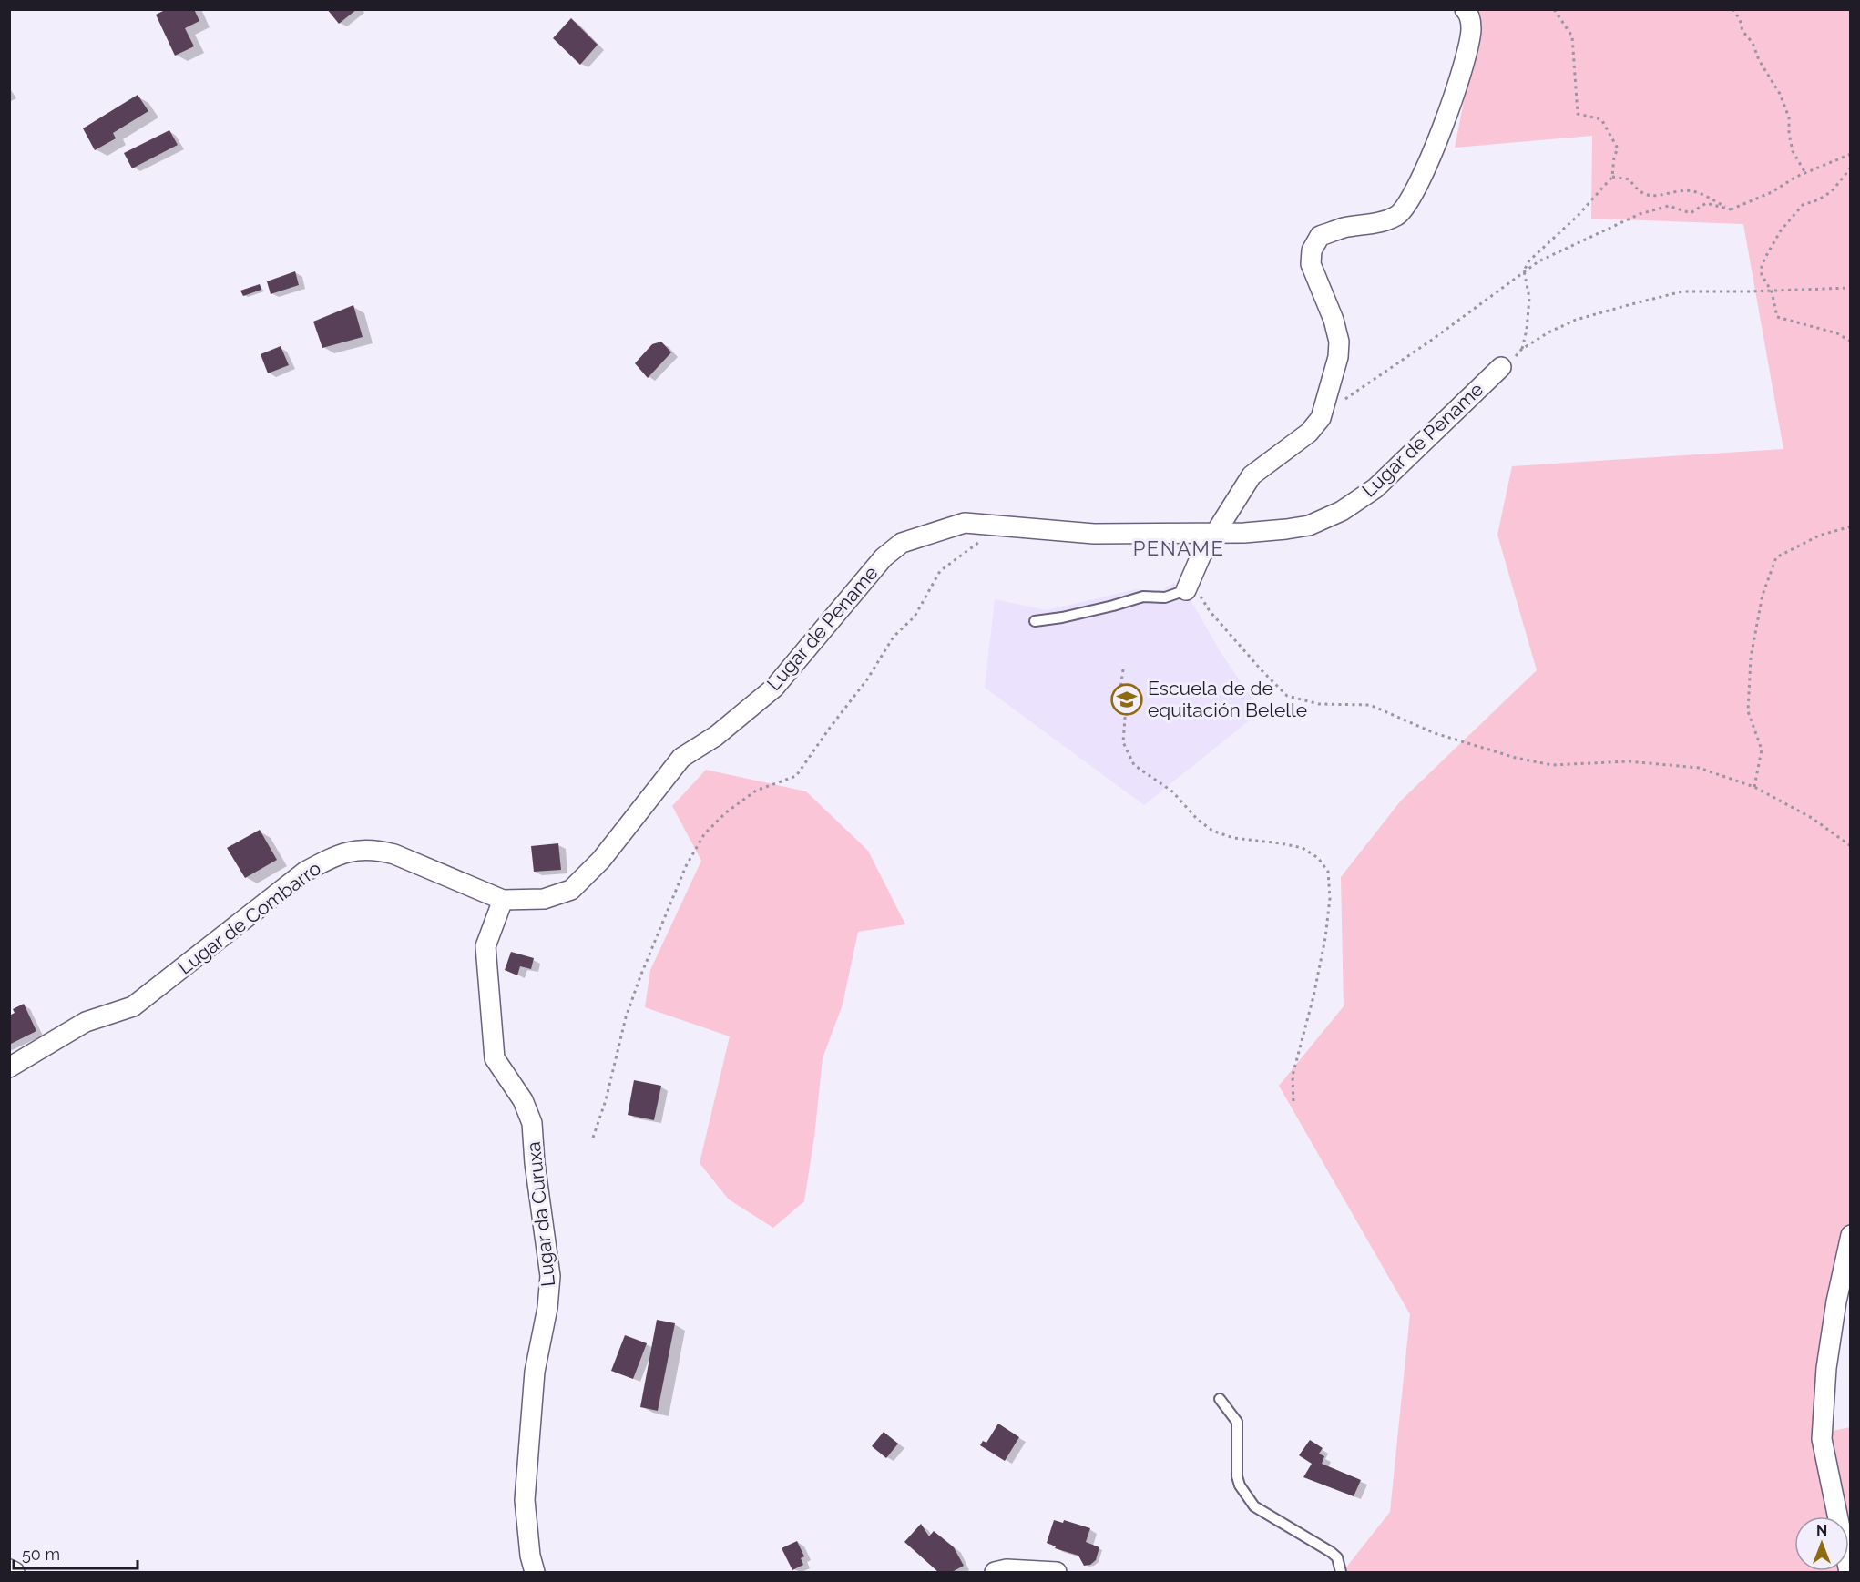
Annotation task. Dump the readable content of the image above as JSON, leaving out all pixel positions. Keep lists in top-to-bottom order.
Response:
{
  "streets": {
    "street": ["Lugar de Pename", "Lugar de Combarro", "Lugar da Curuxa"]
  },
  "crossings": [
    ["Lugar de Pename", "Lugar de Combarro"],
    ["Lugar de Pename", "Lugar da Curuxa"],
    ["Lugar de Combarro", "Lugar da Curuxa"]
  ],
  "districts": ["PENAME"],
  "places": {
    "school or university": ["Escuela de de equitación Belelle"]
  },
  "scale_bar": "50 m",
  "north": "top"
}
